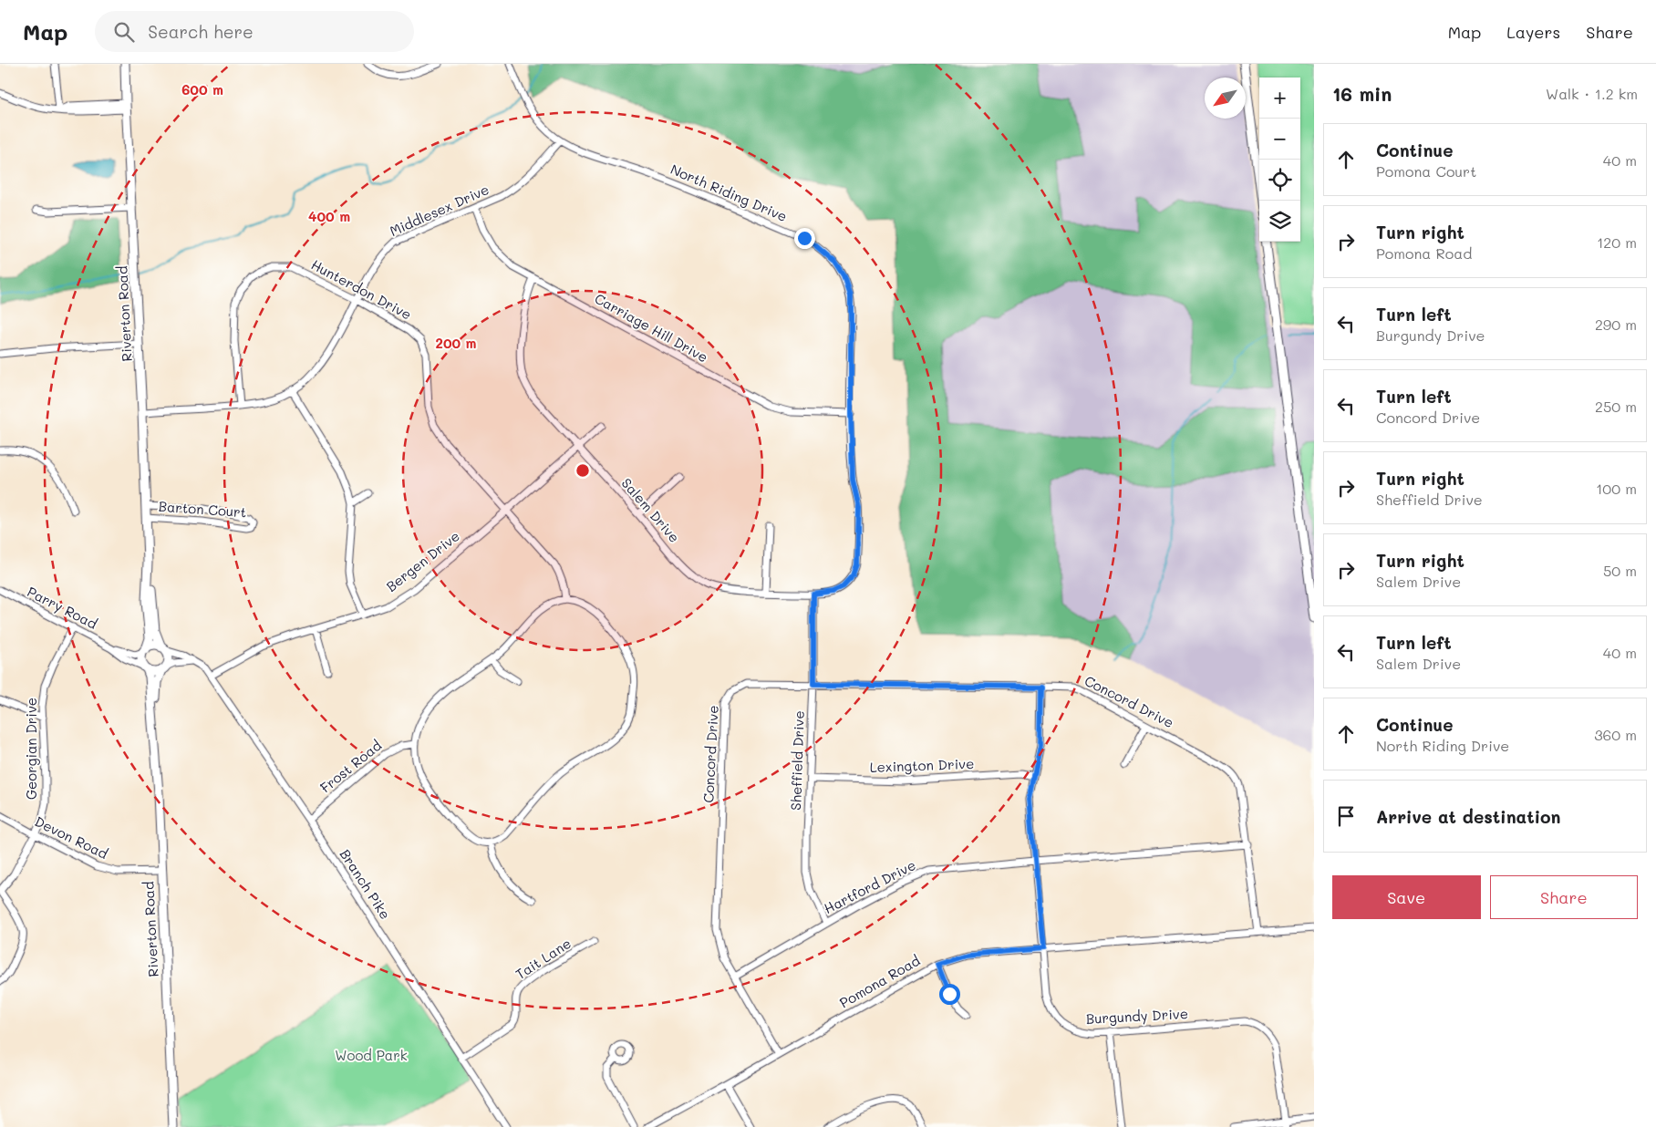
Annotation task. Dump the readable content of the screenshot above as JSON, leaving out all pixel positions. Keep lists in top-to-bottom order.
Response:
{
  "streets": {
    "main road": ["Riverton Road"],
    "street": [
      "North Riding Drive",
      "Middlesex Drive",
      "Hunterdon Drive",
      "Carriage Hill Drive",
      "Barton Court",
      "Salem Drive",
      "Bergen Drive",
      "Parry Road",
      "Concord Drive",
      "Georgian Drive",
      "Sheffield Drive",
      "Lexington Drive",
      "Frost Road",
      "Devon Road",
      "Branch Pike",
      "Hartford Drive",
      "Tait Lane",
      "Pomona Road",
      "Burgundy Drive"
    ]
  },
  "crossings": [
    ["North Riding Drive", "Middlesex Drive"],
    ["North Riding Drive", "Carriage Hill Drive"],
    ["North Riding Drive", "Salem Drive"],
    ["Middlesex Drive", "Hunterdon Drive"],
    ["Middlesex Drive", "Riverton Road"],
    ["Middlesex Drive", "Carriage Hill Drive"],
    ["Hunterdon Drive", "Bergen Drive"],
    ["Riverton Road", "Barton Court"],
    ["Riverton Road", "Parry Road"],
    ["Riverton Road", "Devon Road"],
    ["Riverton Road", "Branch Pike"],
    ["Carriage Hill Drive", "Salem Drive"],
    ["Salem Drive", "Bergen Drive"],
    ["Salem Drive", "Sheffield Drive"],
    ["Bergen Drive", "Branch Pike"],
    ["Parry Road", "Georgian Drive"],
    ["Parry Road", "Branch Pike"],
    ["Concord Drive", "Sheffield Drive"],
    ["Concord Drive", "Hartford Drive"],
    ["Concord Drive", "Pomona Road"],
    ["Concord Drive", "Burgundy Drive"],
    ["Georgian Drive", "Devon Road"],
    ["Sheffield Drive", "Lexington Drive"],
    ["Sheffield Drive", "Hartford Drive"],
    ["Lexington Drive", "Burgundy Drive"],
    ["Frost Road", "Branch Pike"],
    ["Branch Pike", "Tait Lane"],
    ["Hartford Drive", "Burgundy Drive"],
    ["Pomona Road", "Burgundy Drive"]
  ],
  "parks": ["Wood Park"],
  "north": "bottom left",
  "page": {
    "header": "Map",
    "search": "Search here",
    "nav": ["Map", "Layers", "Share"],
    "heading": ["16 min", "Walk · 1.2 km"],
    "map_buttons": ["+", "−"],
    "list": [
      ["Continue", "Pomona Court", "40 m"],
      ["Turn right", "Pomona Road", "120 m"],
      ["Turn left", "Burgundy Drive", "290 m"],
      ["Turn left", "Concord Drive", "250 m"],
      ["Turn right", "Sheffield Drive", "100 m"],
      ["Turn right", "Salem Drive", "50 m"],
      ["Turn left", "Salem Drive", "40 m"],
      ["Continue", "North Riding Drive", "360 m"],
      "Arrive at destination"
    ],
    "buttons": ["Save", "Share"]
  },
  "rings": ["600 m", "400 m", "200 m"]
}
